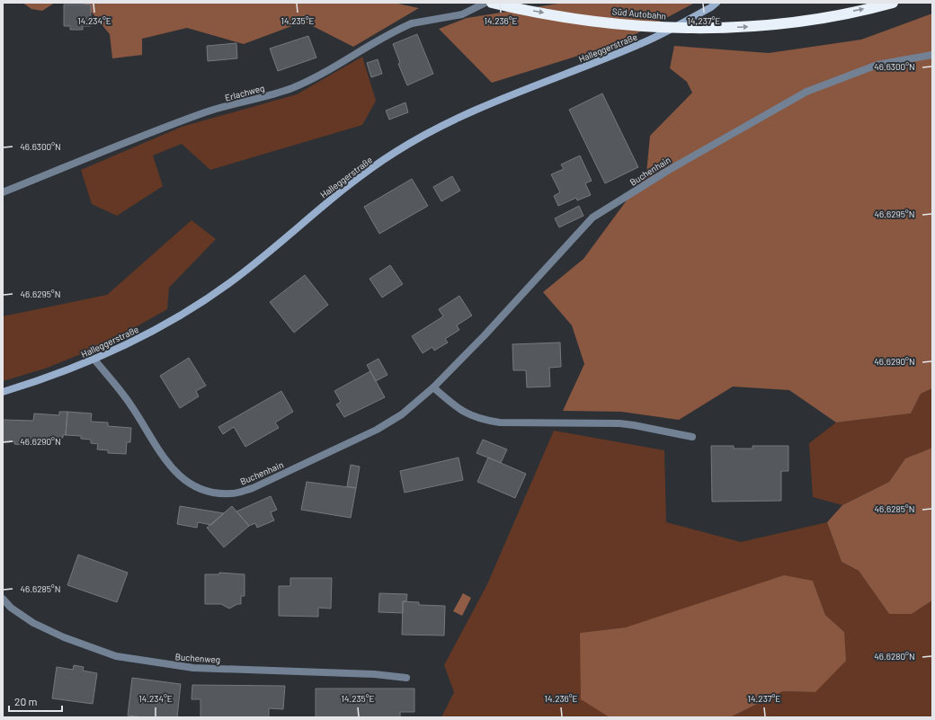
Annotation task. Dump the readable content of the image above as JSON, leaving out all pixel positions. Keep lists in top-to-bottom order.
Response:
{
  "streets": {
    "highway": ["Süd Autobahn"],
    "main road": ["Halleggerstraße"],
    "street": ["Erlachweg", "Buchenhain", "Buchenweg"]
  },
  "crossings": [
    ["Halleggerstraße", "Buchenhain"]
  ],
  "one_way": ["Süd Autobahn"],
  "scale_bar": "20 m",
  "coordinates": [
    "14.234°E",
    "14.235°E",
    "14.236°E",
    "14.237°E",
    "46.6300°N",
    "46.6295°N",
    "46.6290°N",
    "46.6285°N",
    "46.6280°N"
  ]
}
